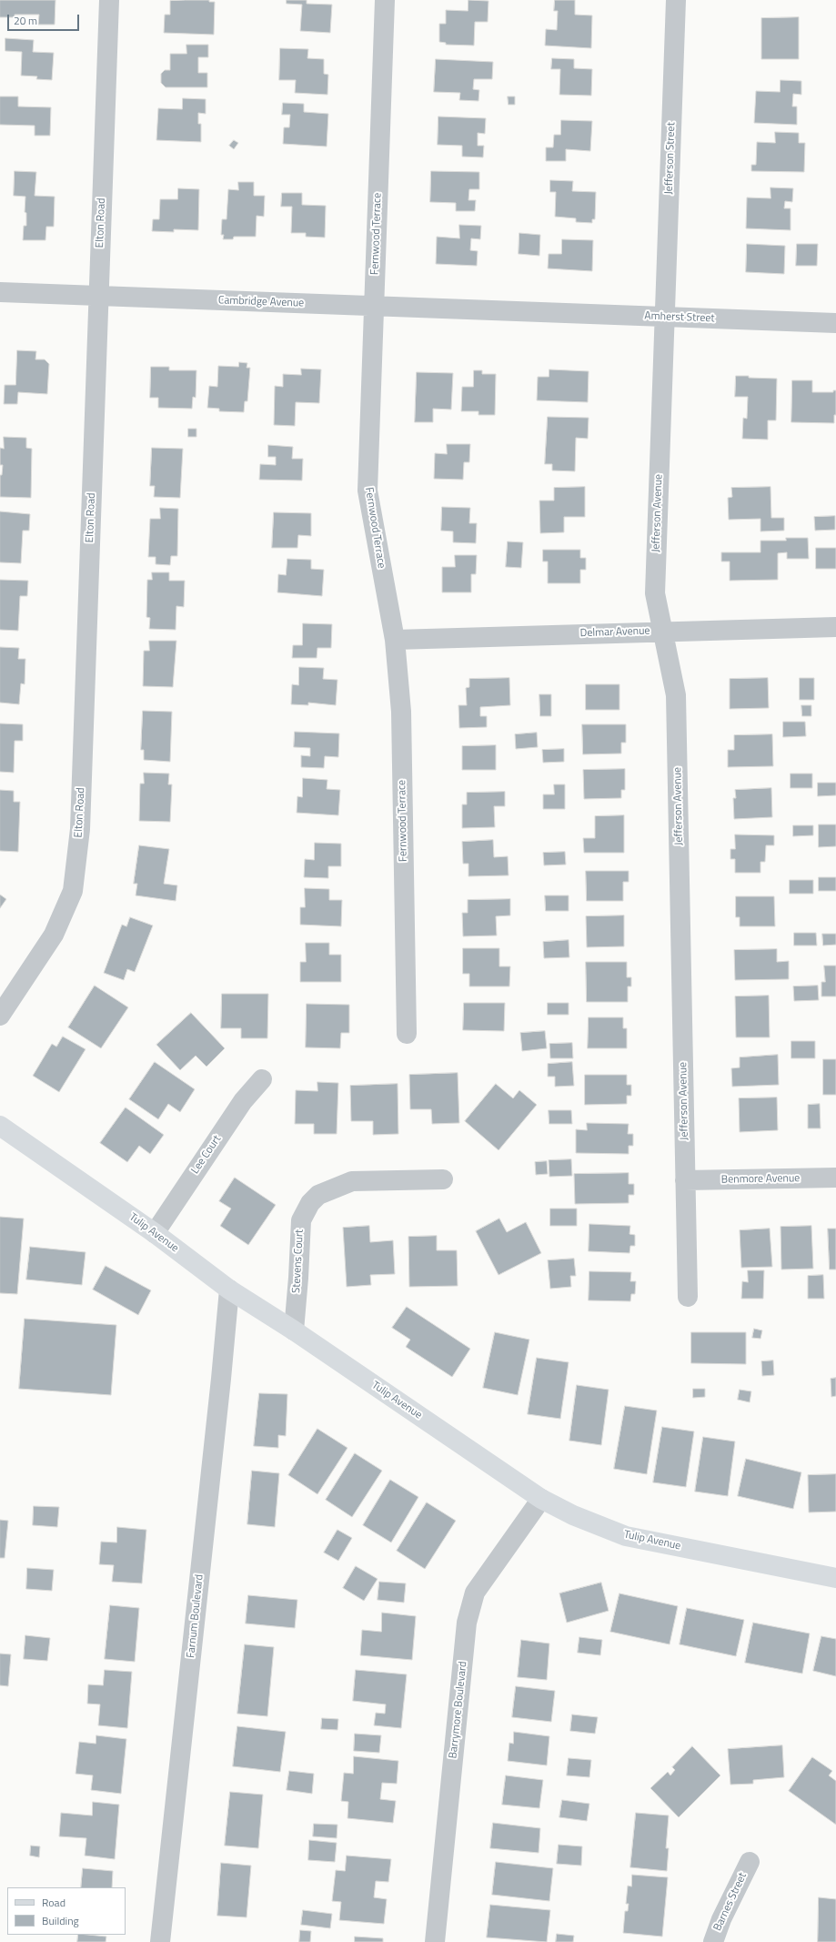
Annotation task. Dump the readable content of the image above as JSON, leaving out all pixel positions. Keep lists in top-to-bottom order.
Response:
{
  "streets": {
    "main road": ["Tulip Avenue"],
    "street": [
      "Jefferson Street",
      "Elton Road",
      "Fernwood Terrace",
      "Cambridge Avenue",
      "Amherst Street",
      "Jefferson Avenue",
      "Delmar Avenue",
      "Lee Court",
      "Benmore Avenue",
      "Stevens Court",
      "Farnum Boulevard",
      "Barrymore Boulevard",
      "Barnes Street"
    ]
  },
  "crossings": [
    ["Jefferson Street", "Amherst Street"],
    ["Jefferson Street", "Jefferson Avenue"],
    ["Elton Road", "Cambridge Avenue"],
    ["Fernwood Terrace", "Cambridge Avenue"],
    ["Fernwood Terrace", "Delmar Avenue"],
    ["Cambridge Avenue", "Amherst Street"],
    ["Amherst Street", "Jefferson Avenue"],
    ["Jefferson Avenue", "Delmar Avenue"],
    ["Jefferson Avenue", "Benmore Avenue"],
    ["Lee Court", "Tulip Avenue"],
    ["Tulip Avenue", "Stevens Court"],
    ["Tulip Avenue", "Farnum Boulevard"],
    ["Tulip Avenue", "Barrymore Boulevard"]
  ],
  "legend": ["Road", "Building"],
  "scale_bar": "20 m"
}
